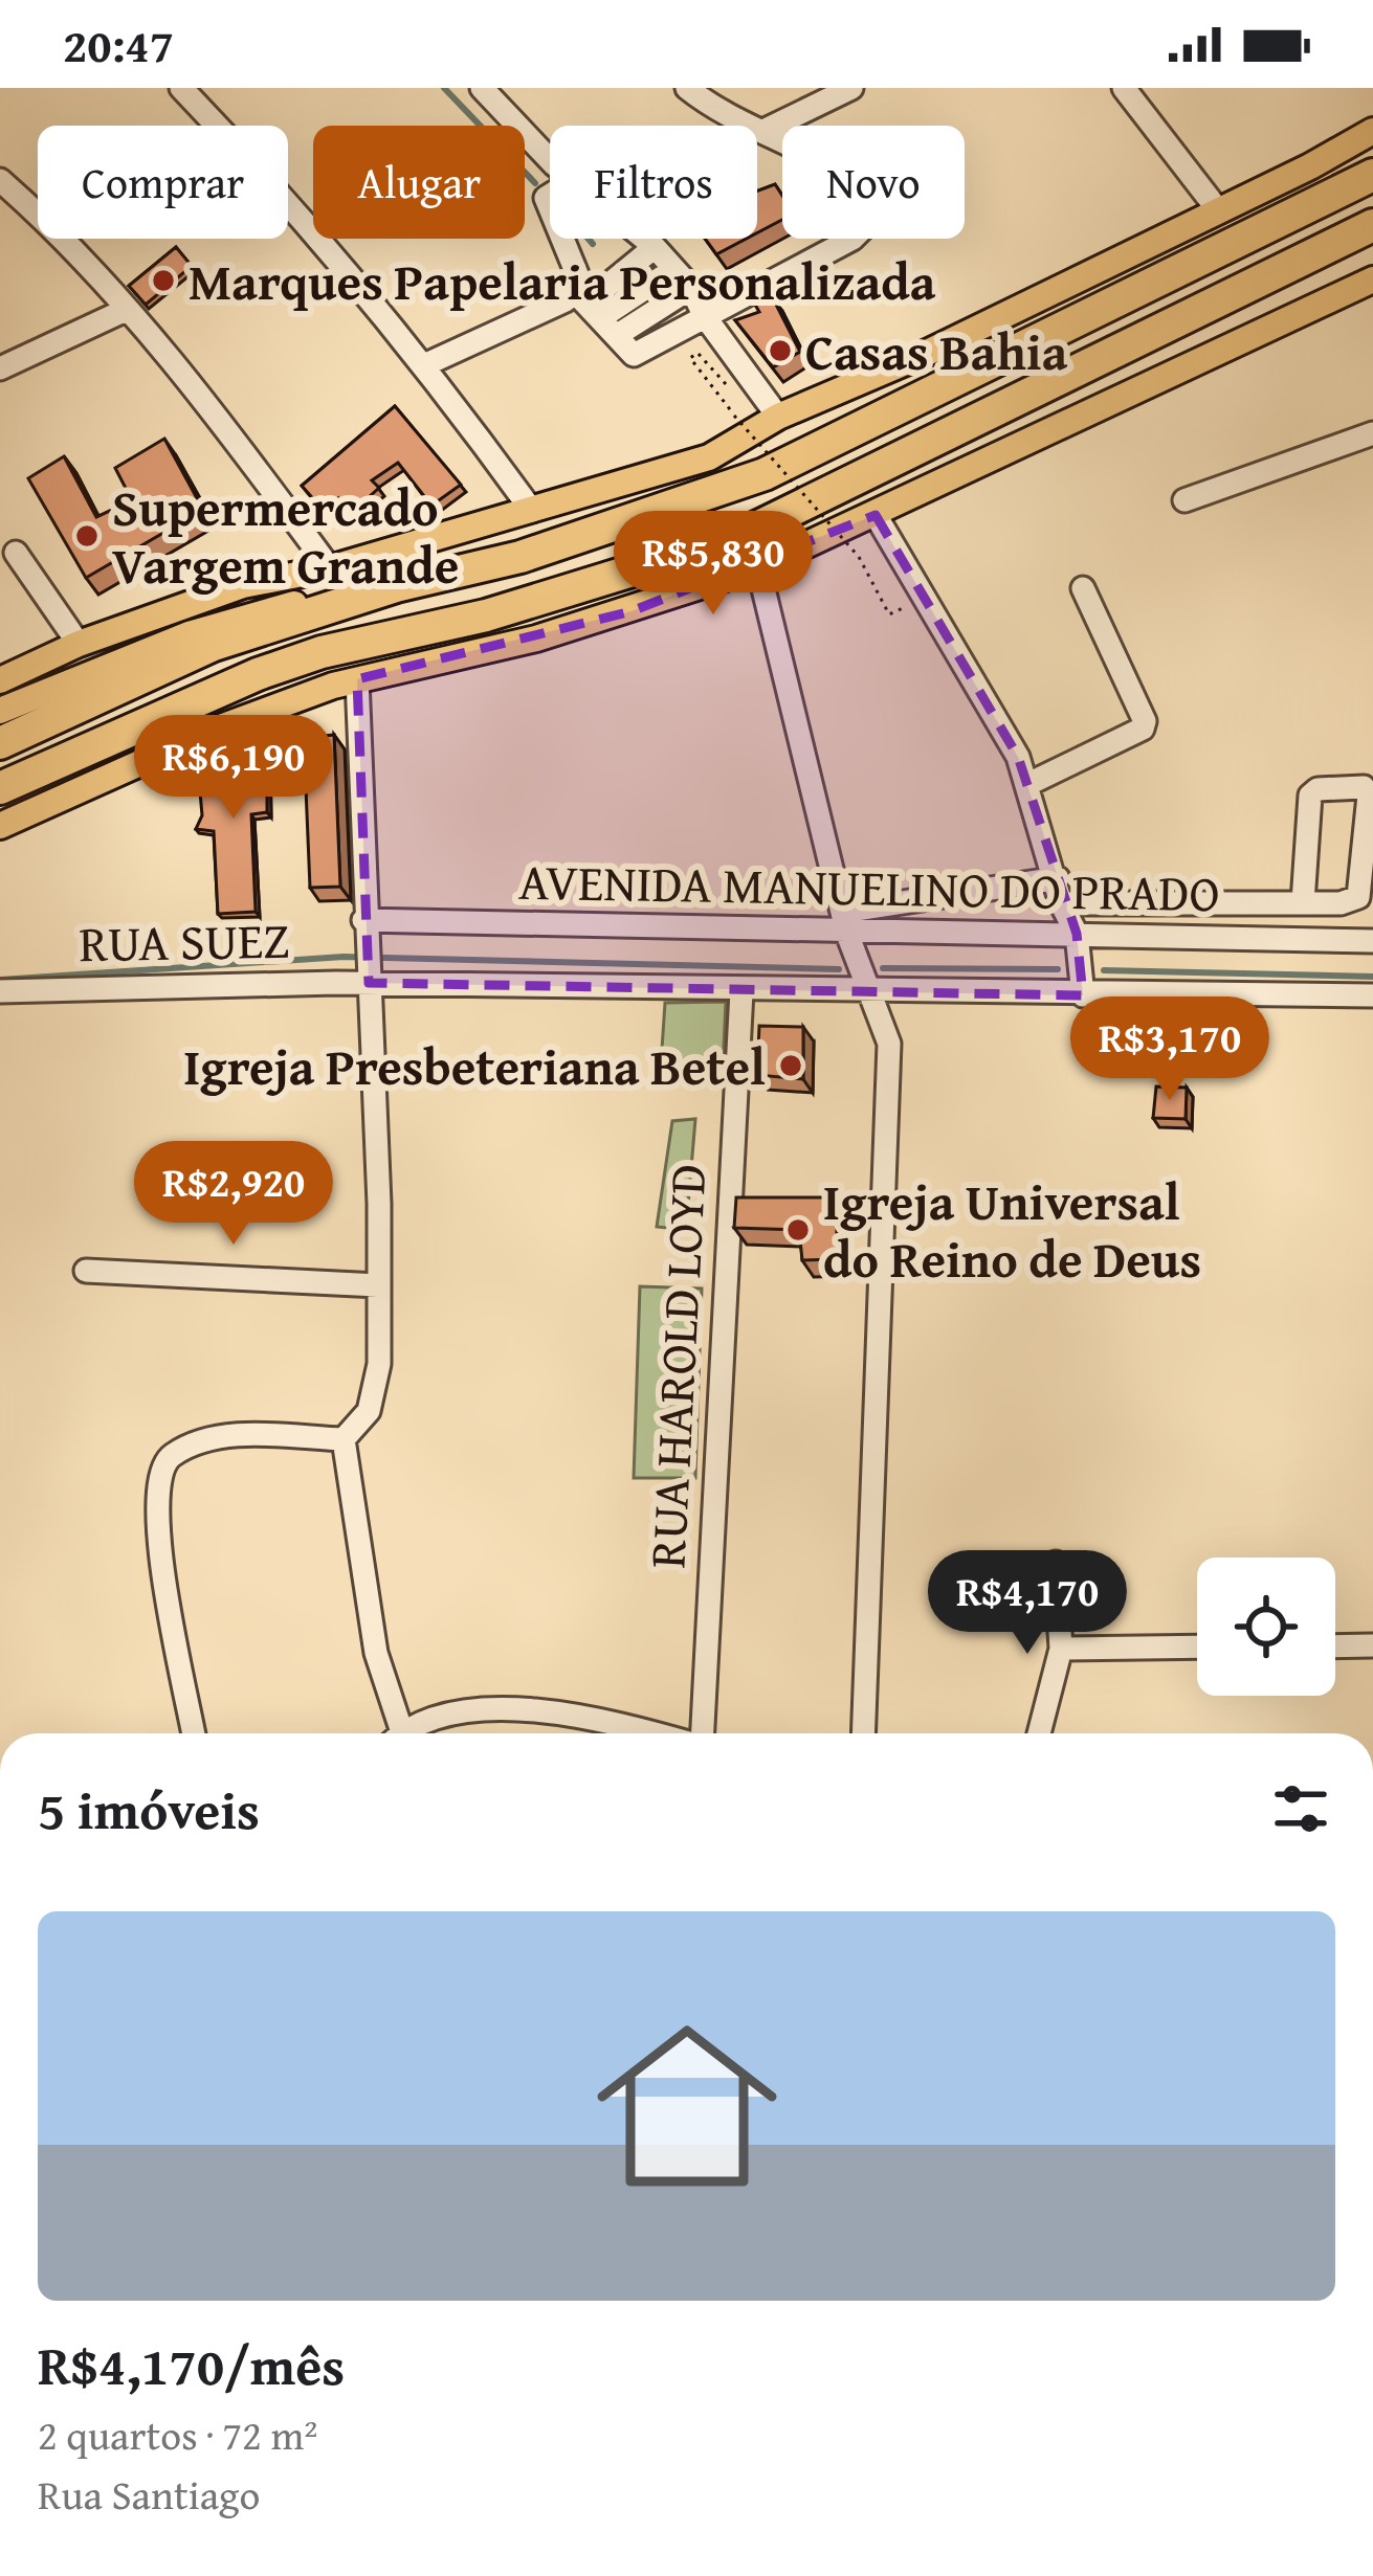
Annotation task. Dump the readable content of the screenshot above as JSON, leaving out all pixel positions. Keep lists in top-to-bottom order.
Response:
{
  "streets": {
    "street": ["AVENIDA MANUELINO DO PRADO", "RUA SUEZ", "RUA HAROLD LOYD"]
  },
  "crossings": [
    ["AVENIDA MANUELINO DO PRADO", "RUA SUEZ"],
    ["AVENIDA MANUELINO DO PRADO", "RUA HAROLD LOYD"]
  ],
  "places": [
    "Marques Papelaria Personalizada",
    "Casas Bahia",
    "Supermercado Vargem Grande",
    "Igreja Presbeteriana Betel",
    "Igreja Universal do Reino de Deus"
  ],
  "page": {
    "status": "20:47",
    "chip": [
      "Comprar",
      "Alugar",
      "Filtros",
      "Novo"
    ],
    "price": [
      "R$5,830",
      "R$6,190",
      "R$3,170",
      "R$2,920",
      "R$4,170"
    ],
    "heading": "5 imóveis",
    "list": [
      {
        "name": "R$4,170/mês",
        "note": "2 quartos · 72 m² · Rua Santiago"
      }
    ]
  }
}
